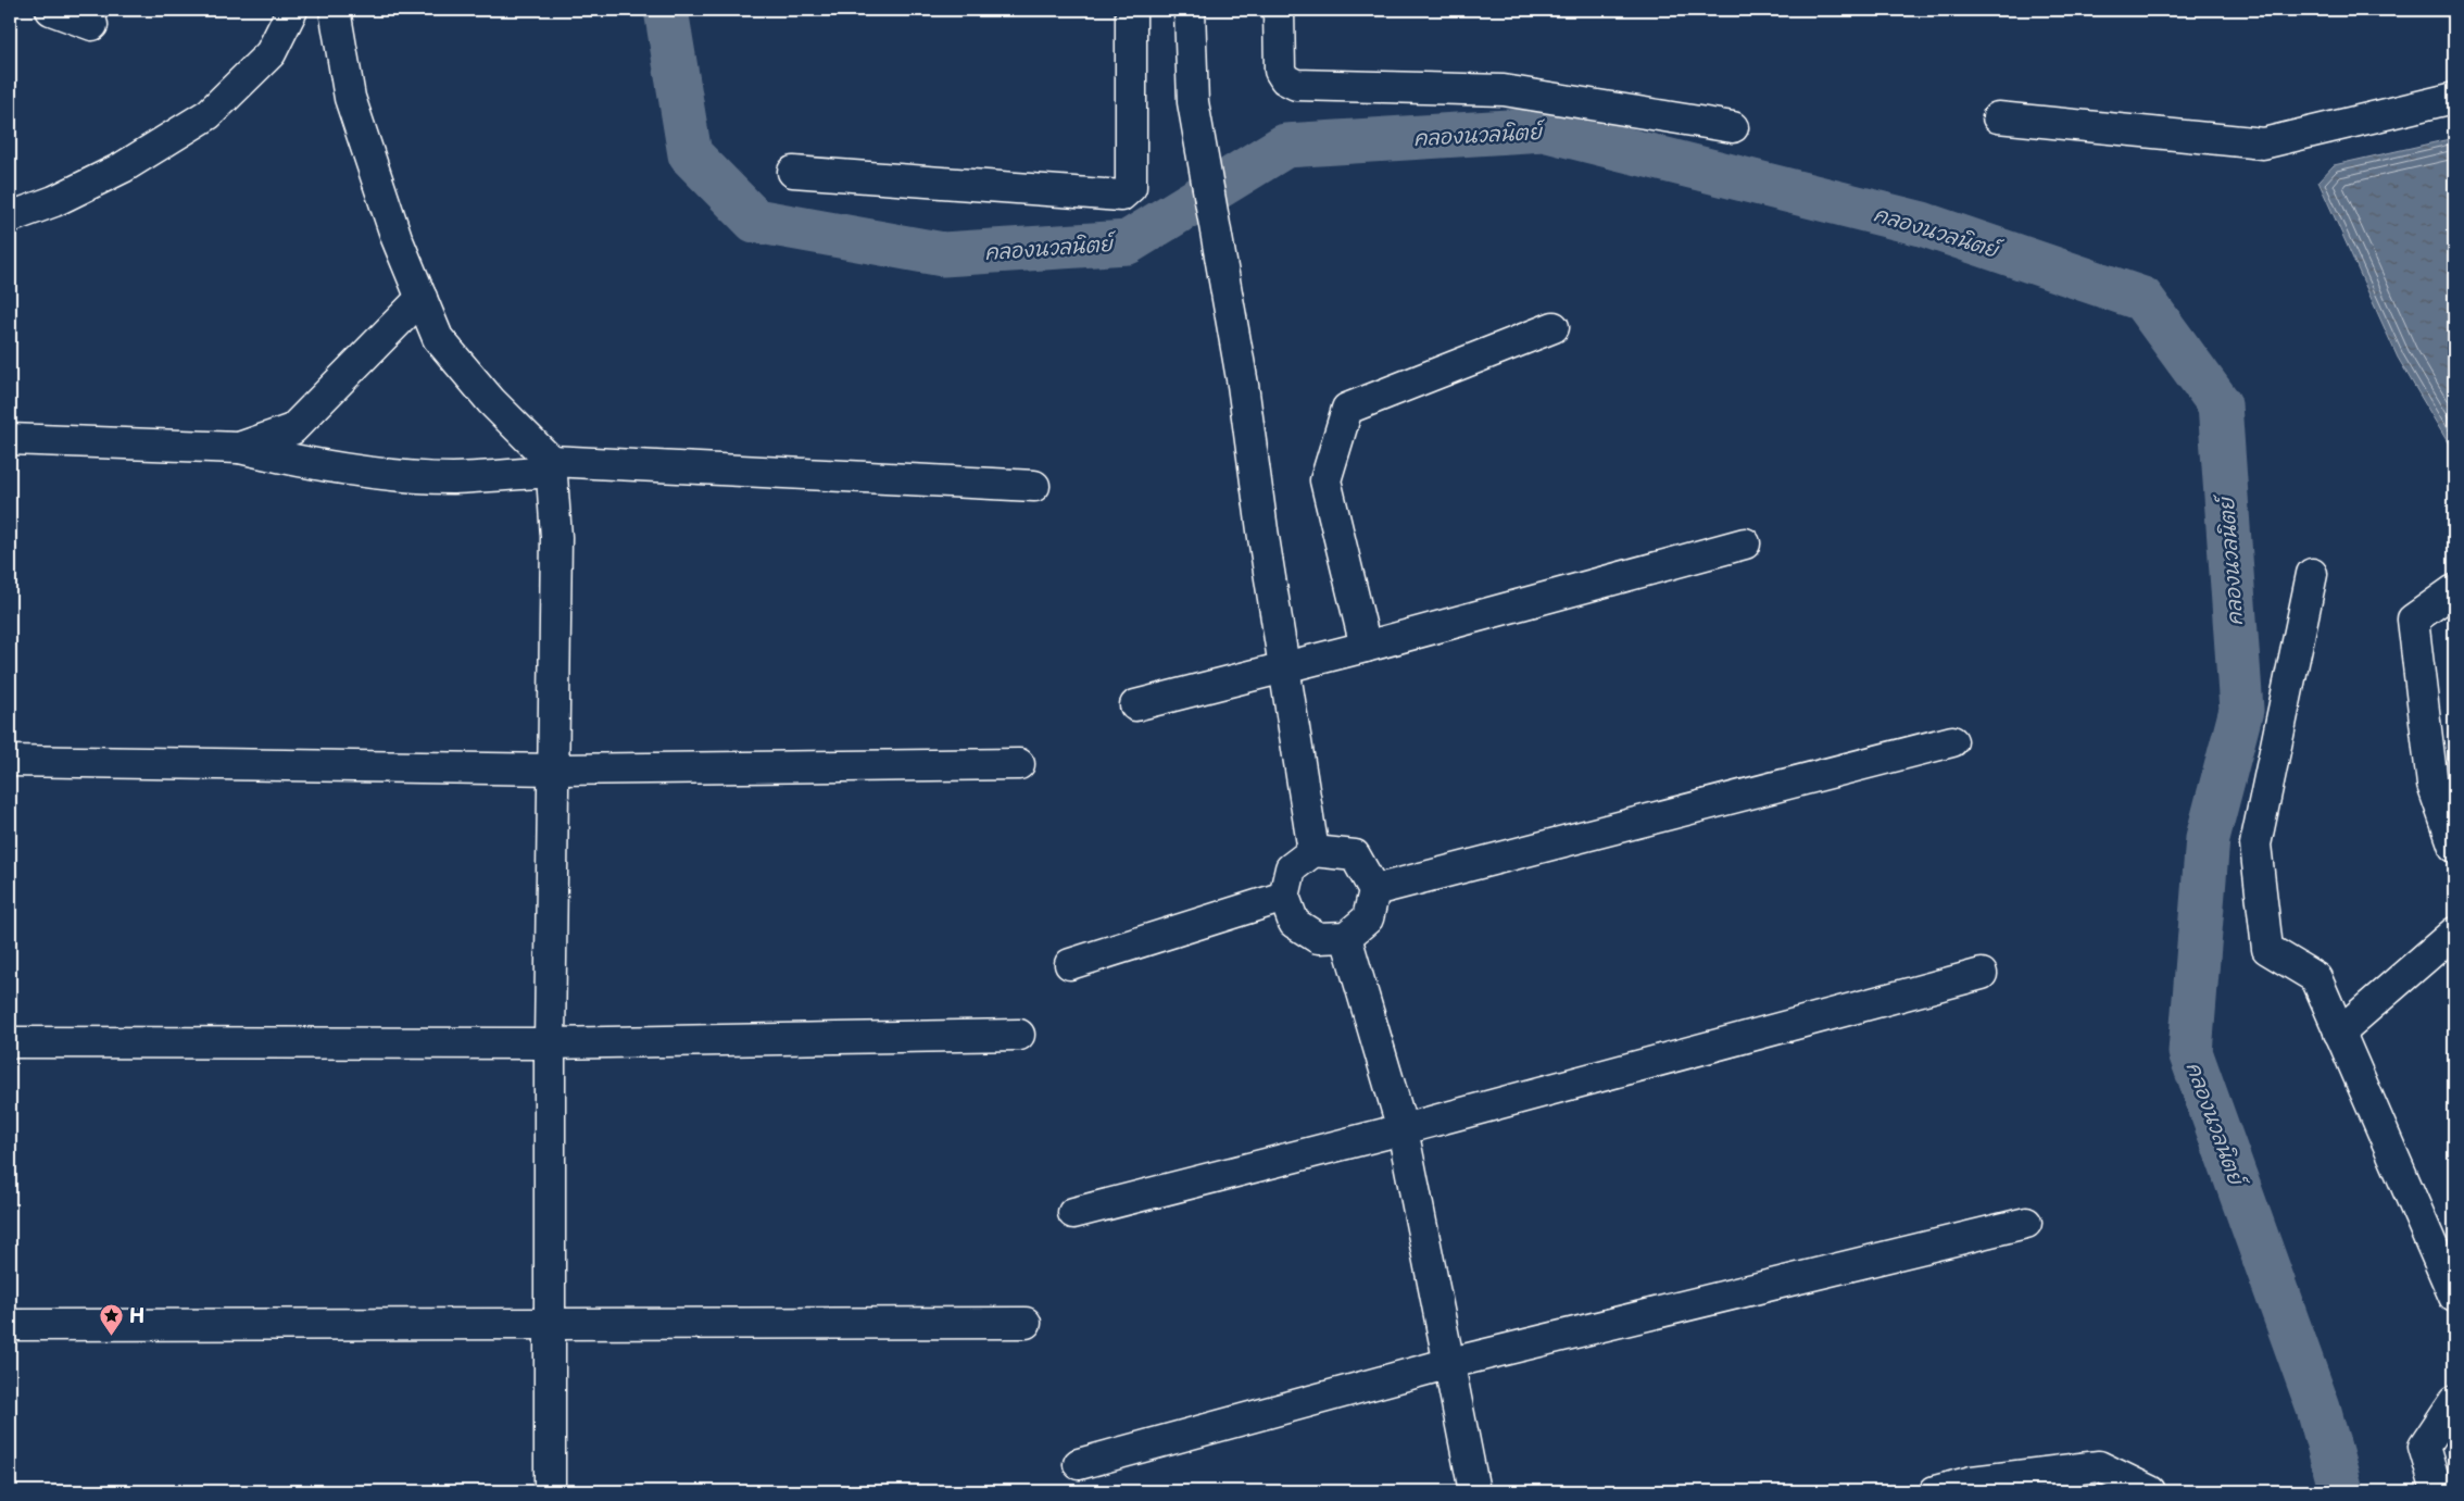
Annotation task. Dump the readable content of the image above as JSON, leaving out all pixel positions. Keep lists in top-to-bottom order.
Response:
{
  "water": ["คลองนวลนิตย์"],
  "places": {
    "place": ["H"]
  }
}
